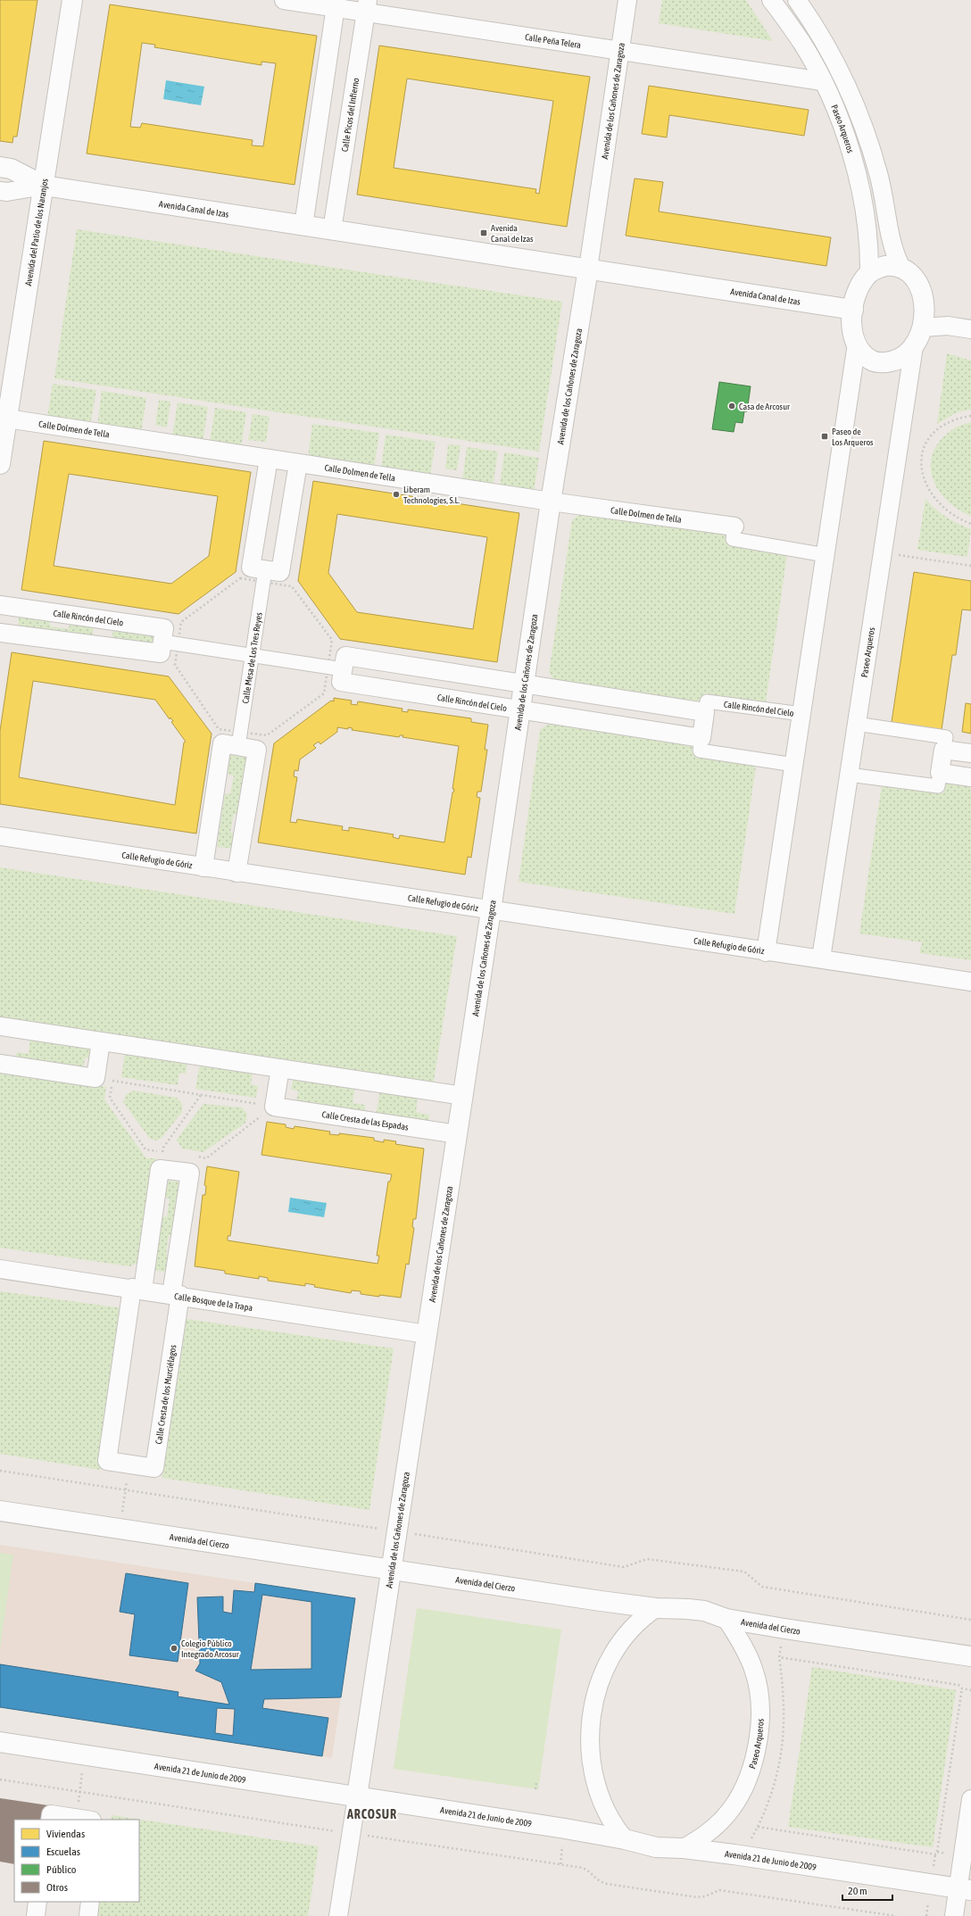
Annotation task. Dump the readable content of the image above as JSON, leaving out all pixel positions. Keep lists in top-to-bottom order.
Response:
{
  "streets": {
    "street": [
      "Calle Peña Telera",
      "Avenida de los Cañones de Zaragoza",
      "Calle Picos del Infierno",
      "Paseo Arqueros",
      "Avenida Canal de Izas",
      "Avenida del Patio de los Naranjos",
      "Calle Dolmen de Tella",
      "Calle Rincón del Cielo",
      "Calle Mesa de Los Tres Reyes",
      "Calle Refugio de Góriz",
      "Calle Cresta de las Espadas",
      "Calle Bosque de la Trapa",
      "Calle Cresta de los Murciélagos",
      "Avenida del Cierzo",
      "Avenida 21 de Junio de 2009"
    ]
  },
  "crossings": [
    ["Calle Peña Telera", "Avenida de los Cañones de Zaragoza"],
    ["Calle Peña Telera", "Calle Picos del Infierno"],
    ["Calle Peña Telera", "Paseo Arqueros"],
    ["Avenida de los Cañones de Zaragoza", "Avenida Canal de Izas"],
    ["Avenida de los Cañones de Zaragoza", "Calle Dolmen de Tella"],
    ["Avenida de los Cañones de Zaragoza", "Calle Rincón del Cielo"],
    ["Avenida de los Cañones de Zaragoza", "Calle Refugio de Góriz"],
    ["Avenida de los Cañones de Zaragoza", "Calle Cresta de las Espadas"],
    ["Avenida de los Cañones de Zaragoza", "Calle Bosque de la Trapa"],
    ["Avenida de los Cañones de Zaragoza", "Avenida del Cierzo"],
    ["Avenida de los Cañones de Zaragoza", "Avenida 21 de Junio de 2009"],
    ["Calle Picos del Infierno", "Avenida Canal de Izas"],
    ["Paseo Arqueros", "Avenida Canal de Izas"],
    ["Paseo Arqueros", "Calle Refugio de Góriz"],
    ["Paseo Arqueros", "Avenida del Cierzo"],
    ["Paseo Arqueros", "Avenida 21 de Junio de 2009"],
    ["Avenida Canal de Izas", "Avenida del Patio de los Naranjos"],
    ["Avenida del Patio de los Naranjos", "Calle Dolmen de Tella"],
    ["Calle Bosque de la Trapa", "Calle Cresta de los Murciélagos"]
  ],
  "districts": ["ARCOSUR"],
  "places": {
    "transit": ["Avenida Canal de Izas", "Paseo de Los Arqueros"],
    "other": ["Casa de Arcosur", "Liberam Technologies, S.L.", "Colegio Público Integrado Arcosur"]
  },
  "legend": [
    "Viviendas",
    "Escuelas",
    "Público",
    "Otros"
  ],
  "scale_bar": "20 m"
}
